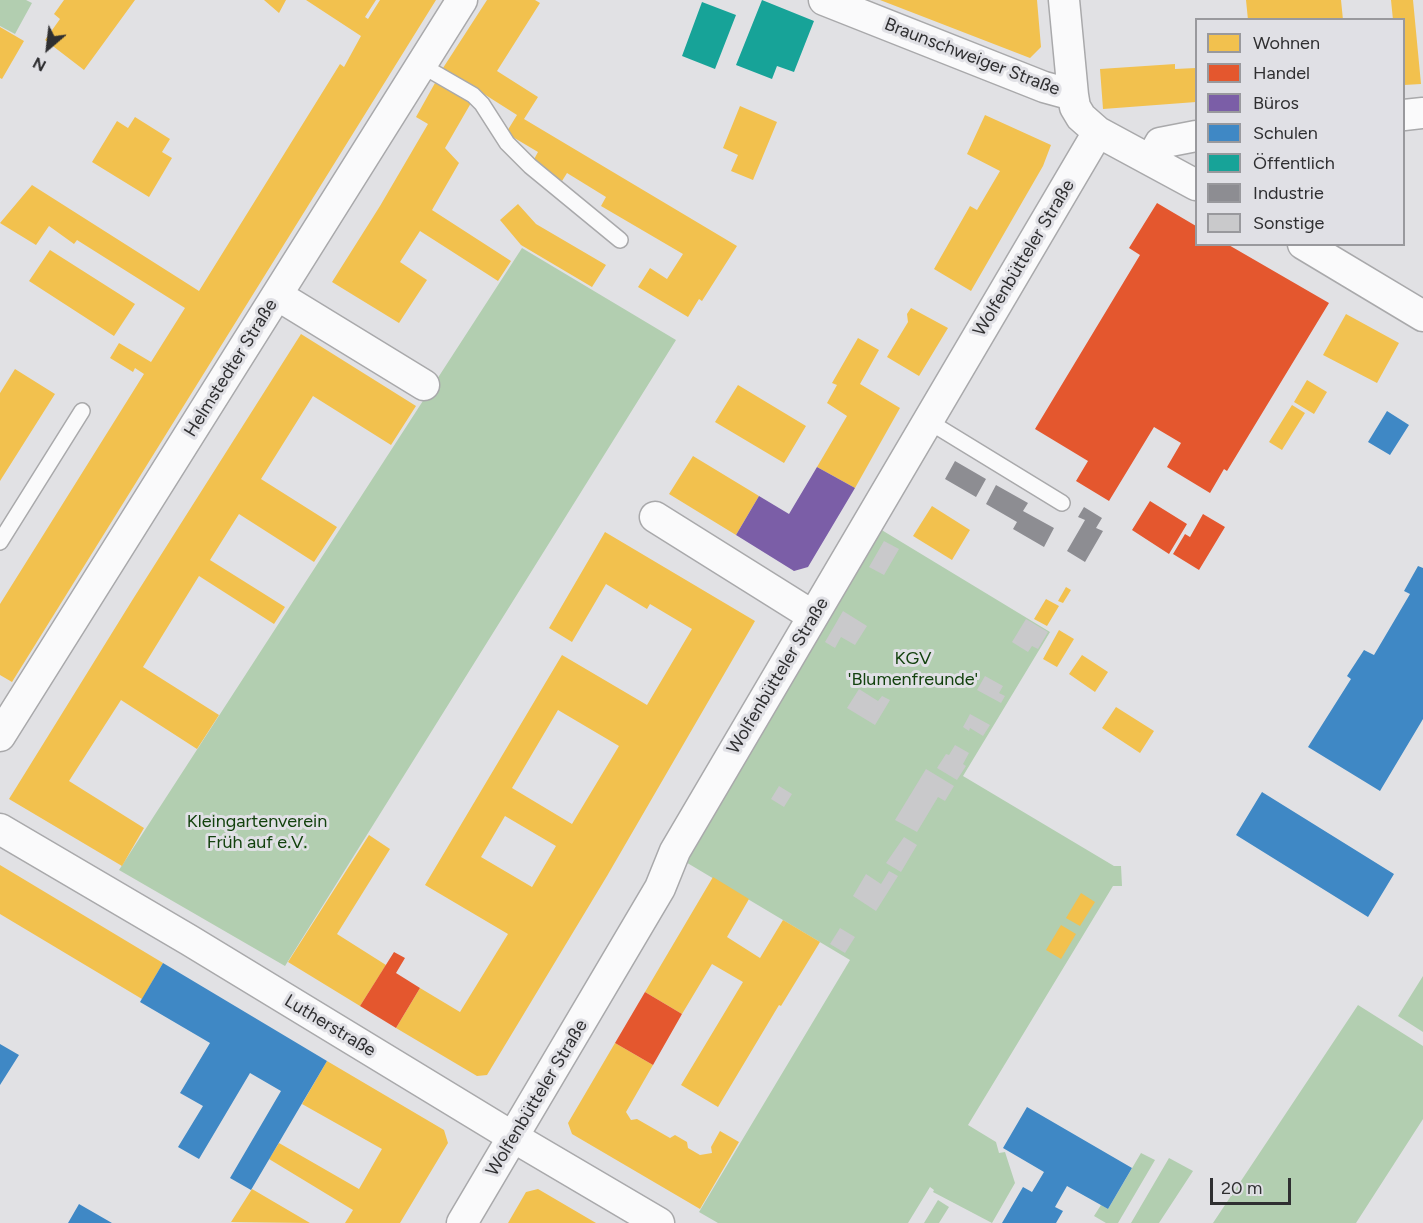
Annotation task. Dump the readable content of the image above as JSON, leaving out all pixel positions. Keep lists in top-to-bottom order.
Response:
{
  "streets": {
    "street": [
      "Braunschweiger Straße",
      "Wolfenbütteler Straße",
      "Helmstedter Straße",
      "Lutherstraße"
    ]
  },
  "crossings": [
    ["Braunschweiger Straße", "Wolfenbütteler Straße"],
    ["Wolfenbütteler Straße", "Lutherstraße"]
  ],
  "parks": ["KGV 'Blumenfreunde'", "Kleingartenverein Früh auf e.V."],
  "legend": [
    "Wohnen",
    "Handel",
    "Büros",
    "Schulen",
    "Öffentlich",
    "Industrie",
    "Sonstige"
  ],
  "scale_bar": "20 m",
  "north": "bottom left"
}
